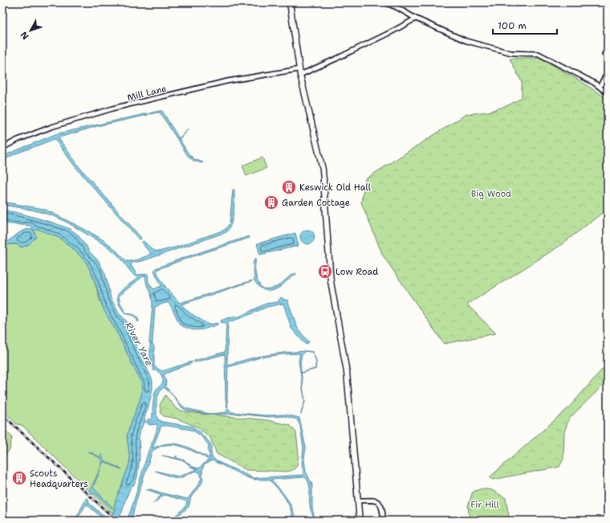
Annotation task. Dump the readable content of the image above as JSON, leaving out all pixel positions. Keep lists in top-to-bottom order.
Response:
{
  "streets": {
    "street": ["Mill Lane"]
  },
  "water": ["River Yare"],
  "parks": ["Big Wood", "Fir Hill"],
  "places": {
    "building": ["Keswick Old Hall", "Garden Cottage", "Scouts Headquarters"],
    "bus stop": ["Low Road"]
  },
  "scale_bar": "100 m",
  "north": "bottom left"
}
